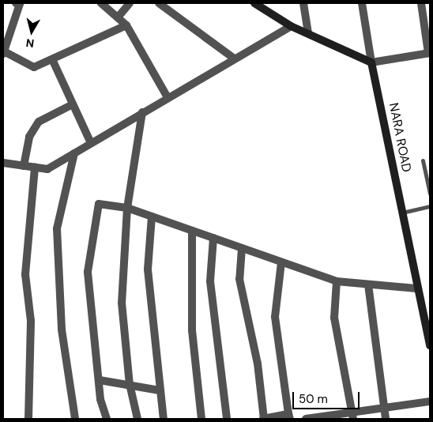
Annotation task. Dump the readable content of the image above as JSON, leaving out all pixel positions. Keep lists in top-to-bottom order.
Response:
{
  "streets": {
    "main road": ["NARA ROAD"]
  },
  "scale_bar": "50 m",
  "north": "bottom"
}
